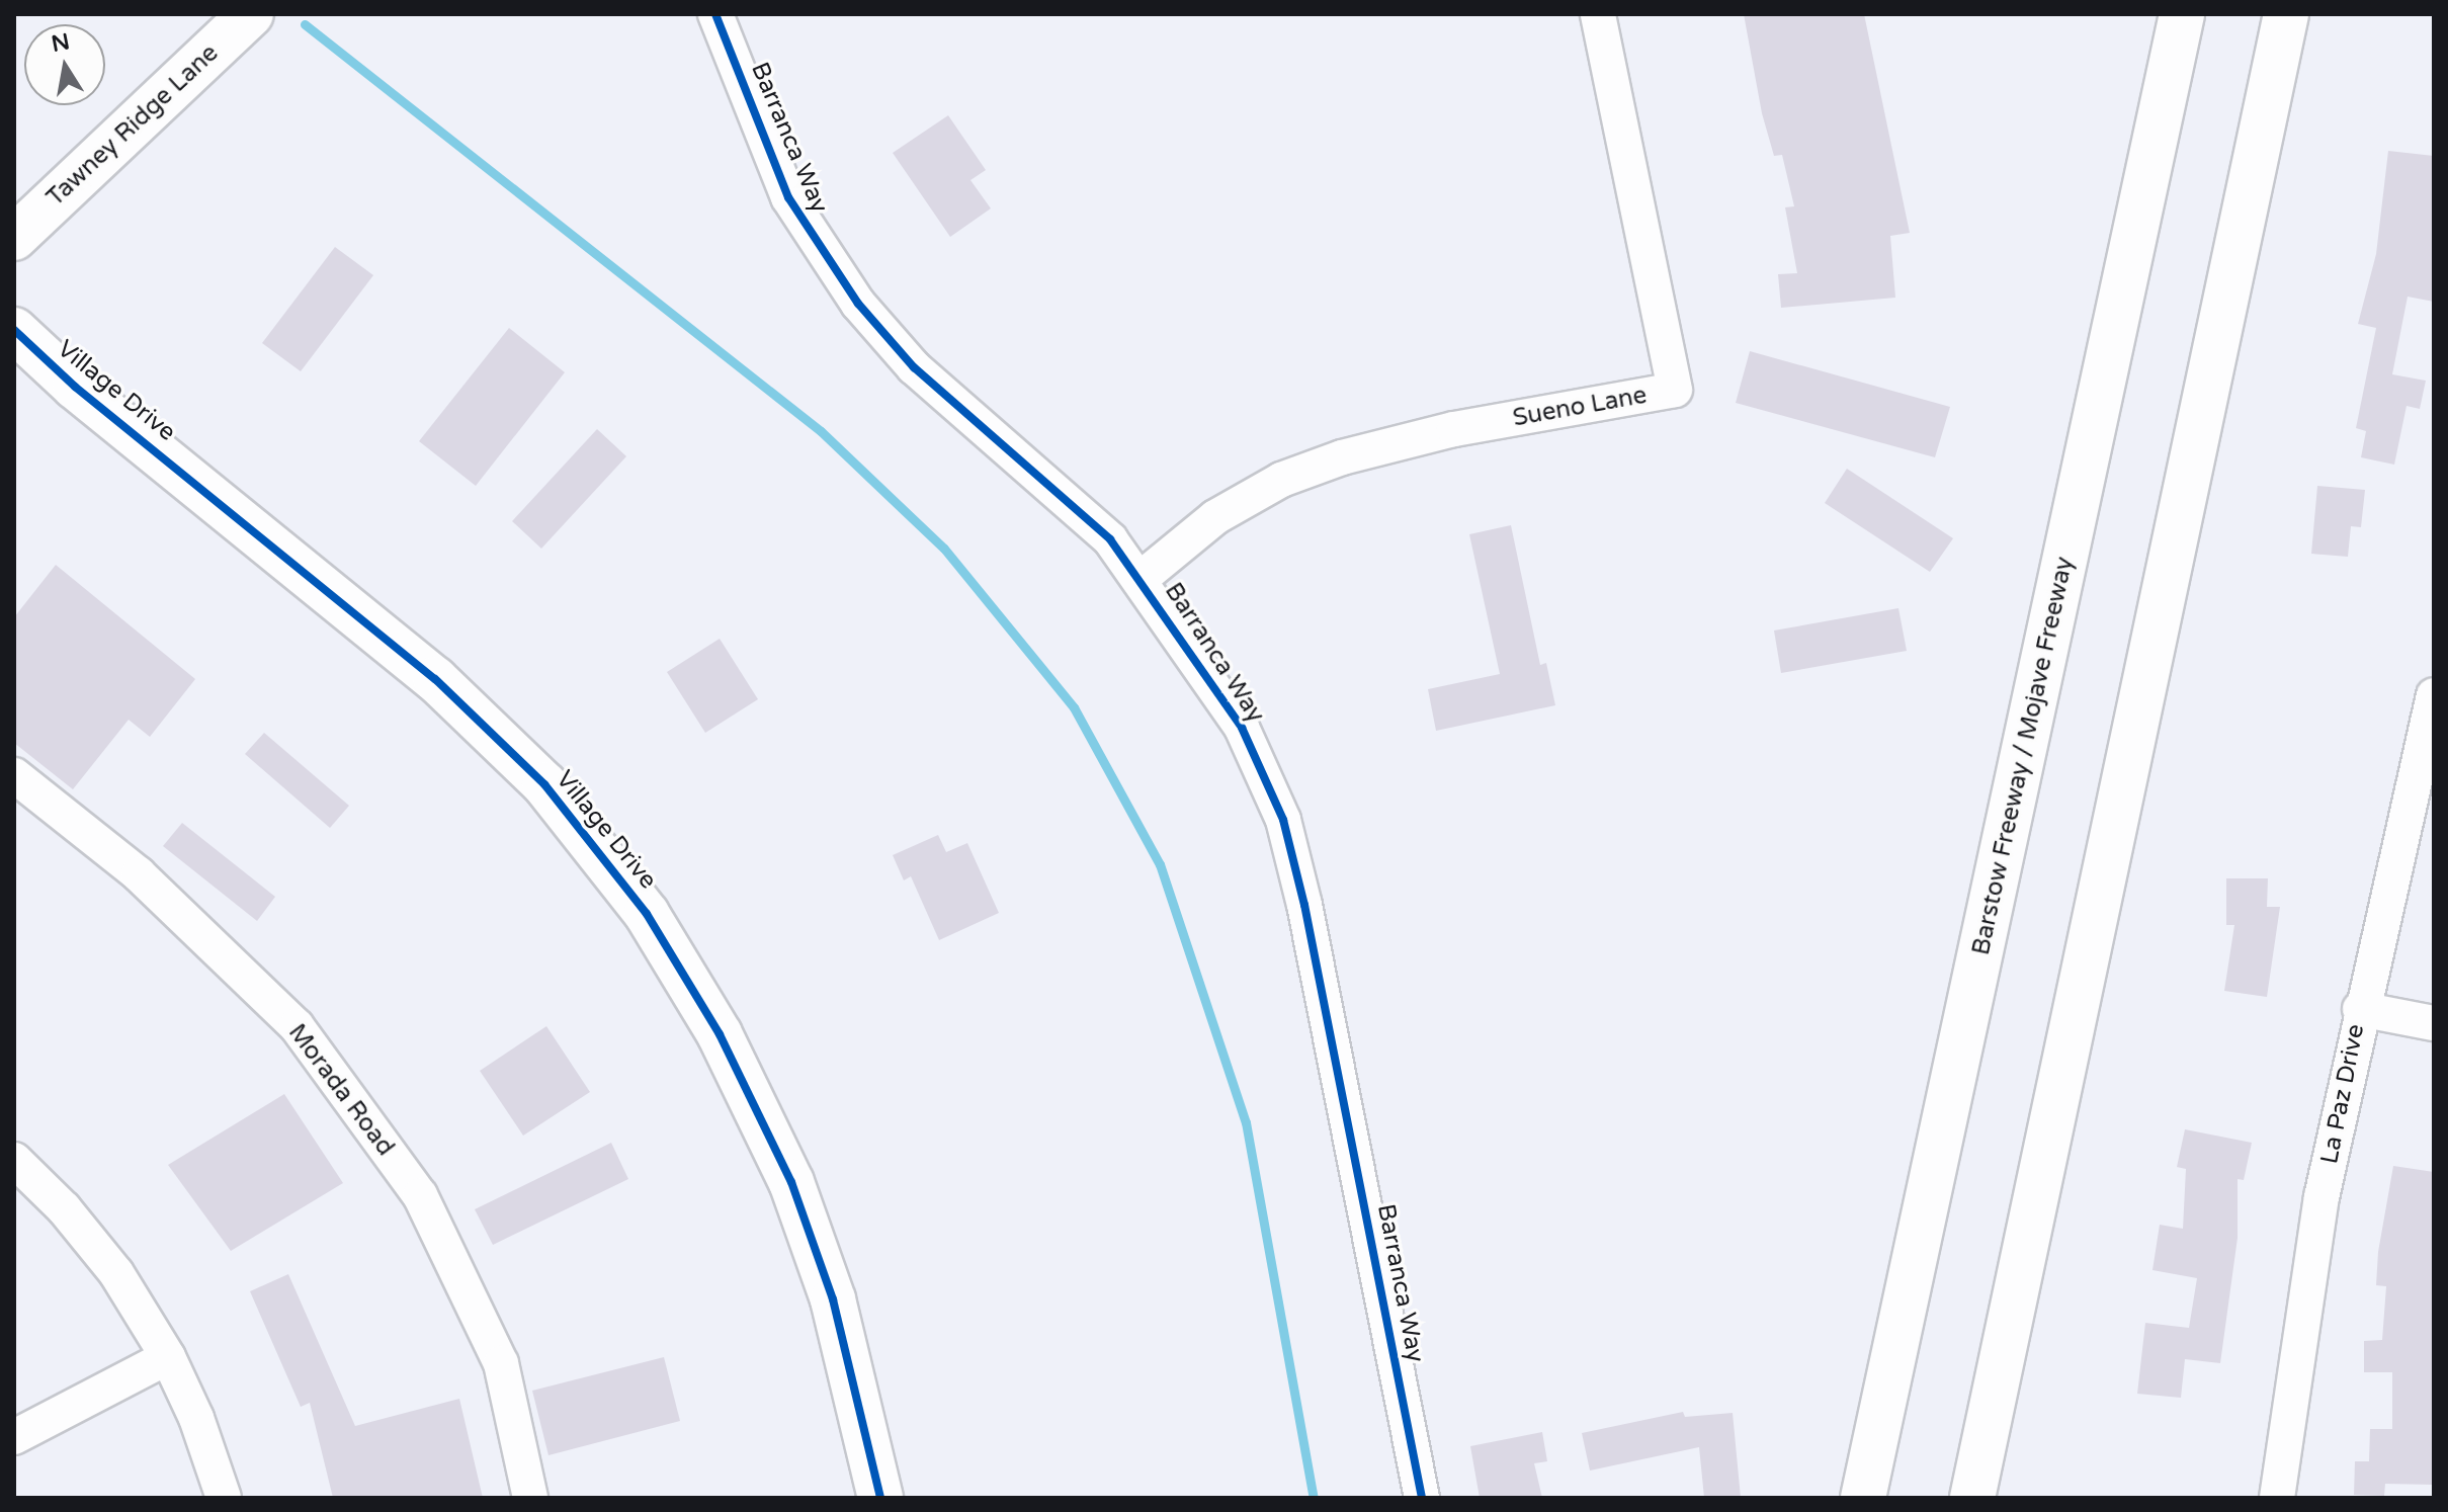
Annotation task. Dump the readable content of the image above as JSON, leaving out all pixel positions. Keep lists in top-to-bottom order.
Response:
{
  "streets": {
    "main road": ["Tawney Ridge Lane", "Village Drive", "Barstow Freeway / Mojave Freeway"],
    "street": [
      "Barranca Way",
      "Sueno Lane",
      "Morada Road",
      "La Paz Drive"
    ]
  },
  "crossings": [
    ["Barranca Way", "Sueno Lane"]
  ],
  "north": "top"
}
